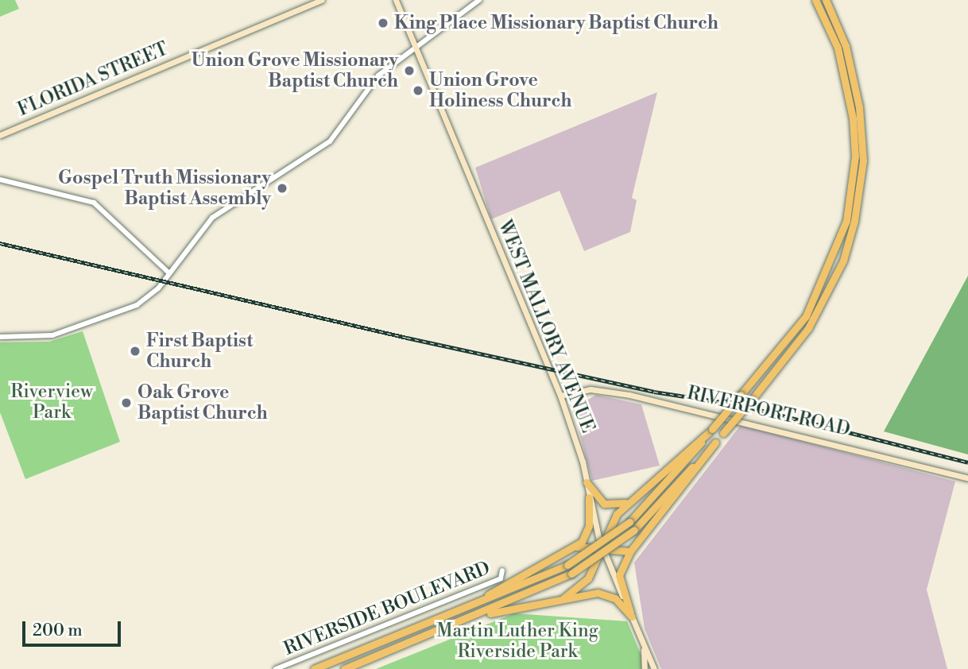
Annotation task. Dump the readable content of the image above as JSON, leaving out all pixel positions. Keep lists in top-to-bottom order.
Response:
{
  "streets": {
    "main road": ["FLORIDA STREET", "WEST MALLORY AVENUE", "RIVERPORT ROAD"],
    "street": ["RIVERSIDE BOULEVARD"]
  },
  "crossings": [
    ["WEST MALLORY AVENUE", "RIVERPORT ROAD"]
  ],
  "parks": ["Riverview Park", "Martin Luther King Riverside Park"],
  "places": [
    "King Place Missionary Baptist Church",
    "Union Grove Missionary Baptist Church",
    "Union Grove Holiness Church",
    "Gospel Truth Missionary Baptist Assembly",
    "First Baptist Church",
    "Oak Grove Baptist Church"
  ],
  "scale_bar": "200 m"
}
